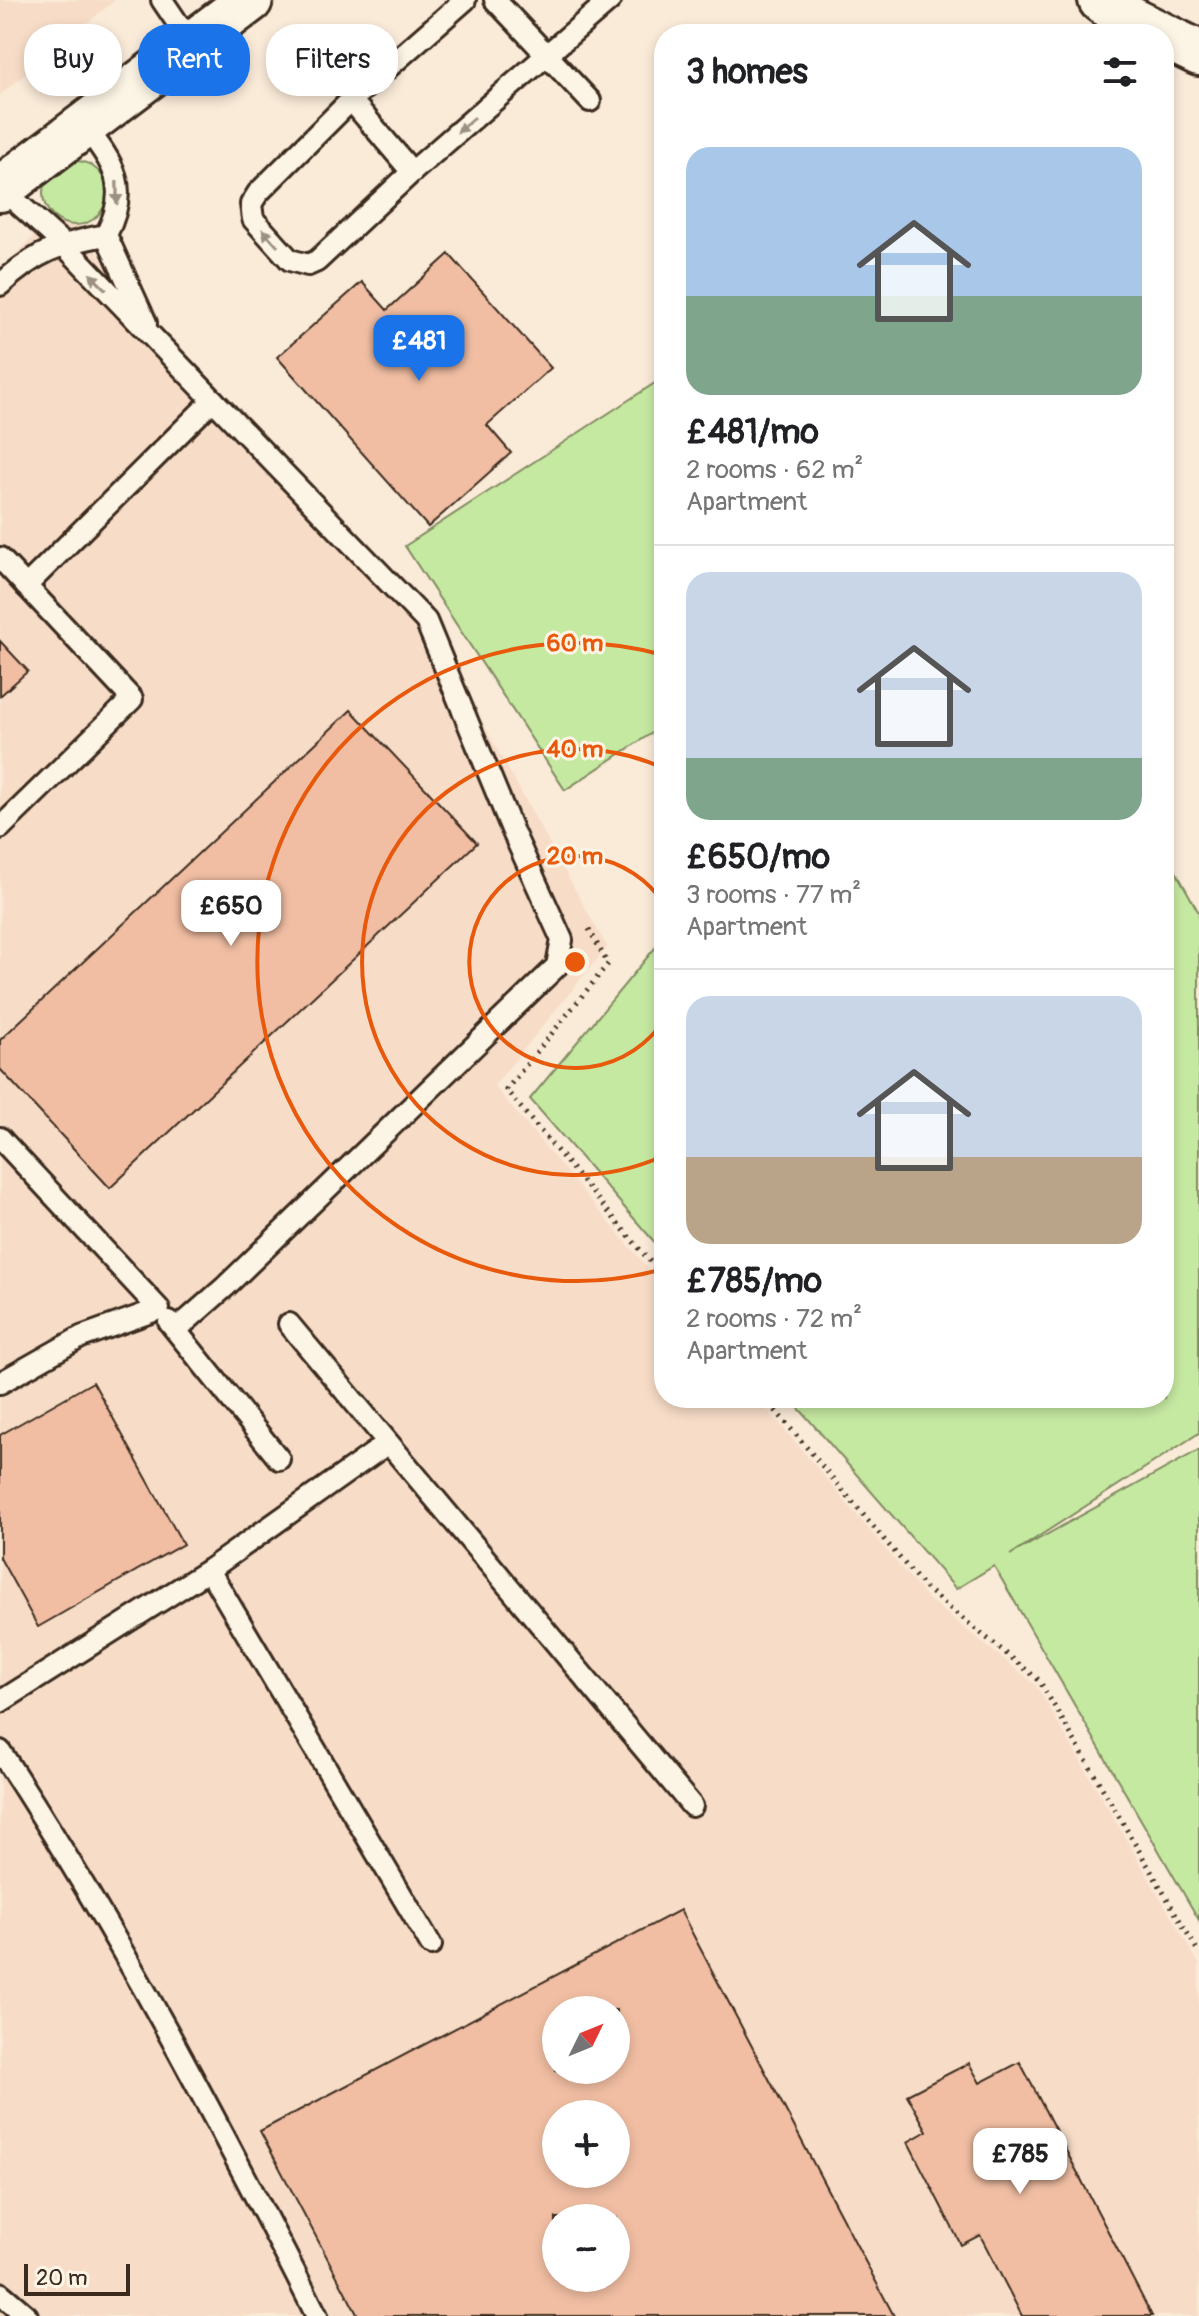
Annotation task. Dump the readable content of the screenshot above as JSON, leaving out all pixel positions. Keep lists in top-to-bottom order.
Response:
{
  "scale_bar": "20 m",
  "north": "top right",
  "page": {
    "chip": ["Buy", "Rent", "Filters"],
    "heading": "3 homes",
    "list": [
      {
        "name": "£481/mo",
        "note": "2 rooms · 62 m² · Apartment"
      },
      {
        "name": "£650/mo",
        "note": "3 rooms · 77 m² · Apartment"
      },
      {
        "name": "£785/mo",
        "note": "2 rooms · 72 m² · Apartment"
      }
    ],
    "price": ["£481", "£650", "£785"],
    "map_buttons": ["+", "−"],
    "scale": "20 m"
  },
  "rings": ["60 m", "40 m", "20 m"]
}
